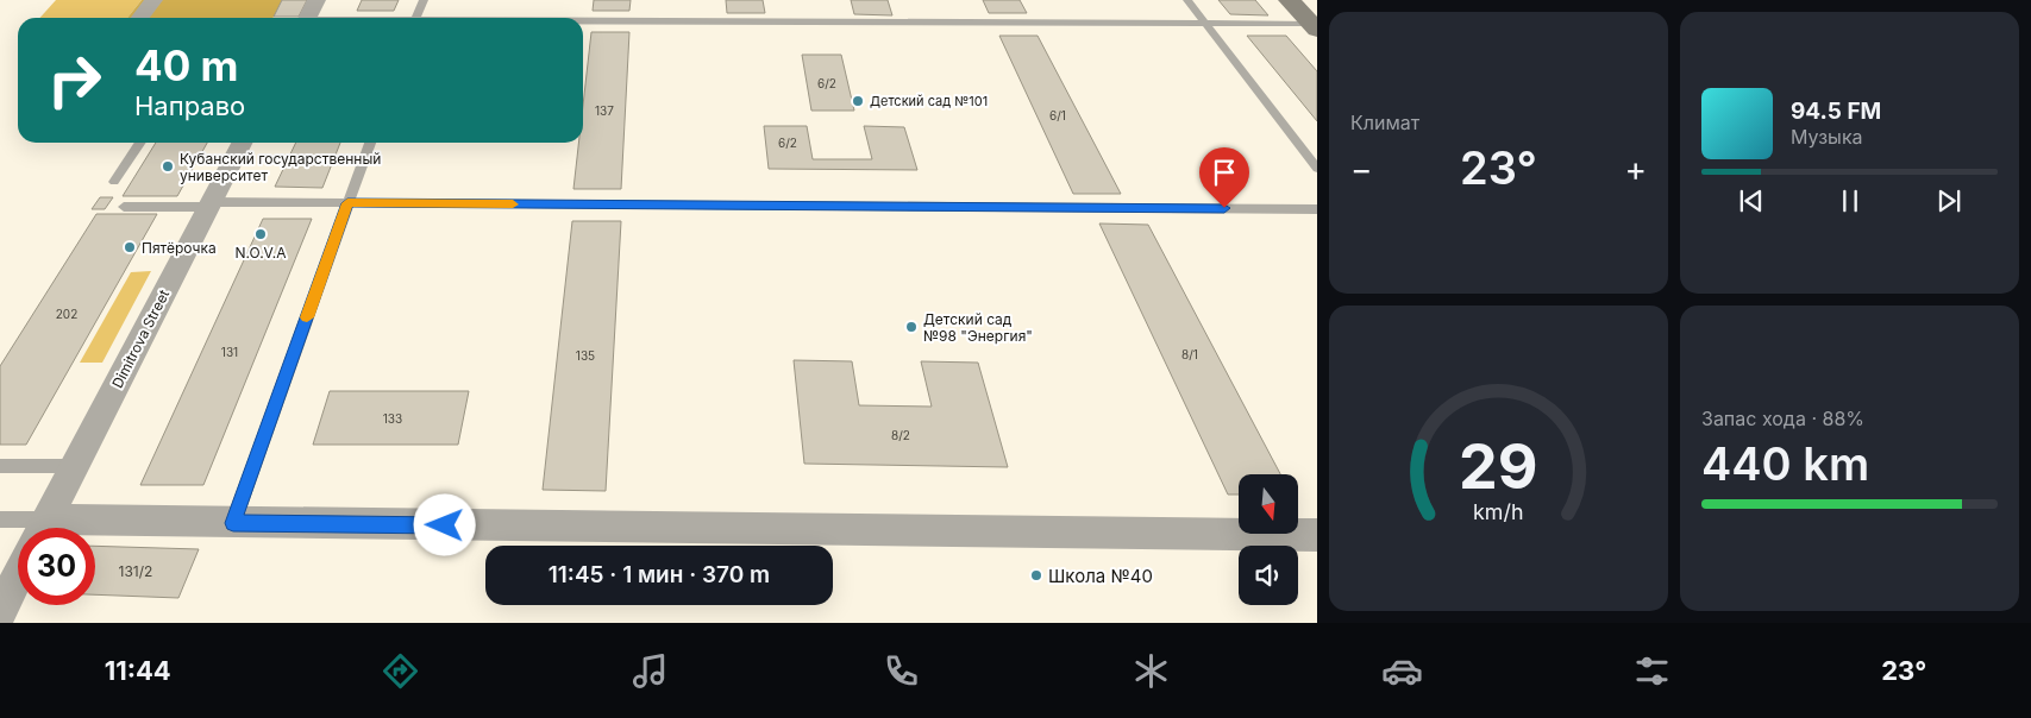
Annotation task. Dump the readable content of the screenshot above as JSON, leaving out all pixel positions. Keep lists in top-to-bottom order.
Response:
{
  "streets": {
    "street": ["Dimitrova Street"]
  },
  "places": [
    "Детский сад №101",
    "Кубанский государственный университет",
    "N.O.V.A",
    "Пятёрочка",
    "Детский сад №98 \"Энергия\"",
    "Школа №40"
  ],
  "house_numbers": [
    "6/2",
    "137",
    "6/1",
    "6/2",
    "202",
    "131",
    "8/1",
    "135",
    "133",
    "8/2",
    "131/2"
  ],
  "north": "bottom",
  "page": {
    "tile": [
      "Климат",
      ["Запас хода · 88%", "440 km"]
    ],
    "turn": ["40 m", "Направо"],
    "song": ["94.5 FM", "Музыка"],
    "heat": ["−", "23°", "+"],
    "limit": "30",
    "trip": "11:45 · 1 мин · 370 m",
    "tabs": ["11:44", "23°"],
    "gauge": ["29", "km/h"]
  }
}
